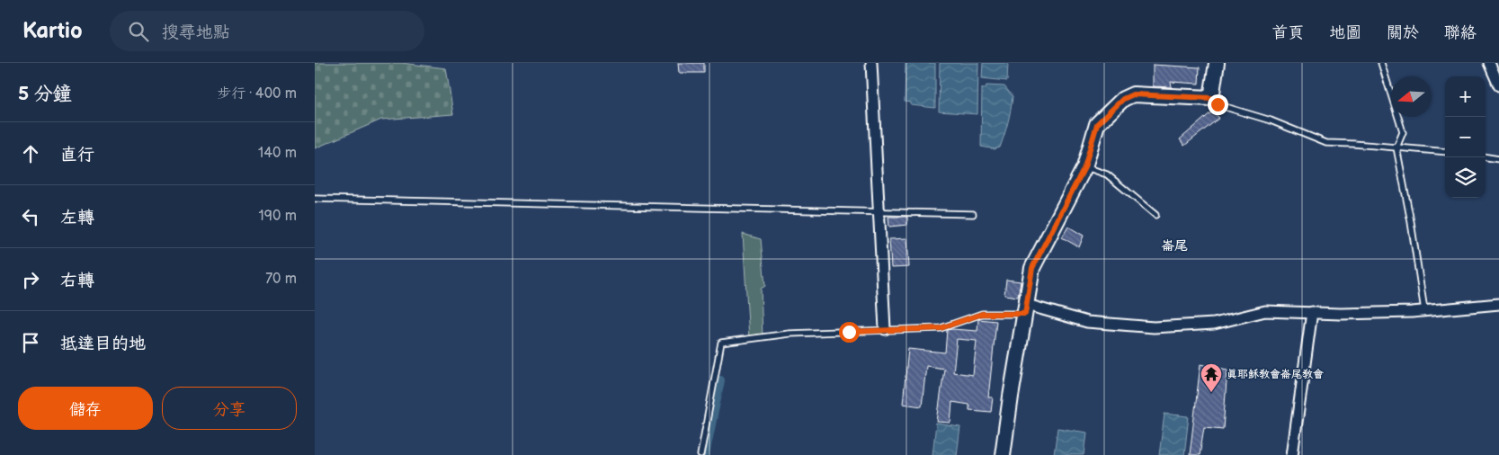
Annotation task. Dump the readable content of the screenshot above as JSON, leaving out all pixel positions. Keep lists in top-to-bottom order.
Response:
{
  "districts": ["崙尾"],
  "places": {
    "temple": ["真耶穌教會崙尾教會"]
  },
  "north": "left",
  "page": {
    "header": "Kartio",
    "search": "搜尋地點",
    "nav": [
      "首頁",
      "地圖",
      "關於",
      "聯絡"
    ],
    "heading": ["5 分鐘", "步行 · 400 m"],
    "map_buttons": ["+", "−"],
    "list": [
      ["直行", "140 m"],
      ["左轉", "190 m"],
      ["右轉", "70 m"],
      "抵達目的地"
    ],
    "buttons": ["儲存", "分享"]
  }
}
